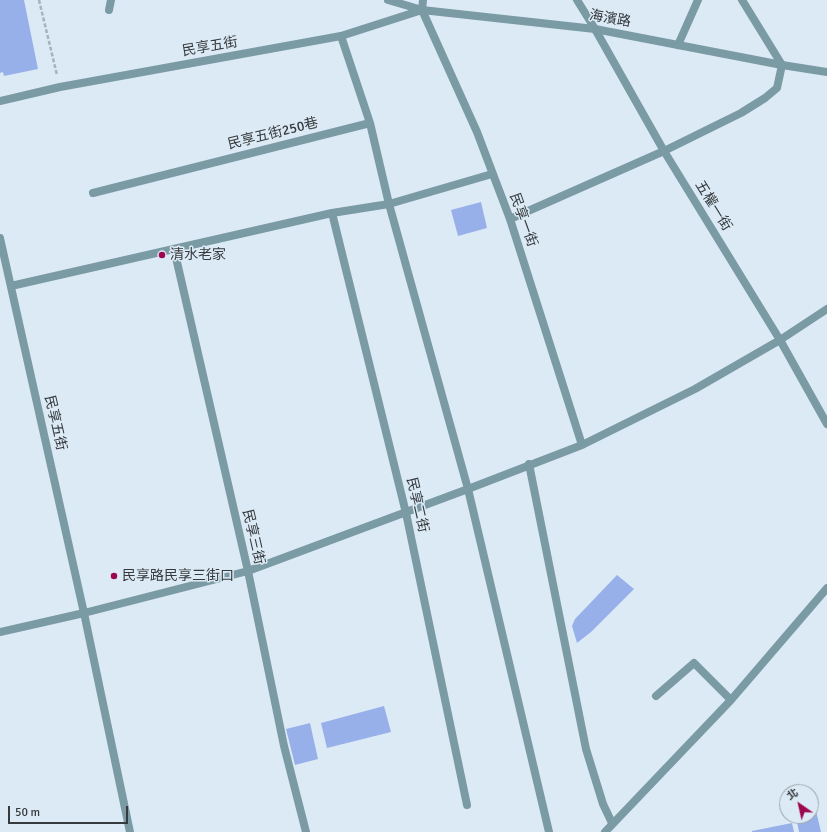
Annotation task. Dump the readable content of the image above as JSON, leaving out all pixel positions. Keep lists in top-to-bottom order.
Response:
{
  "streets": {
    "street": [
      "海濱路",
      "民享五街",
      "民享五街250巷",
      "五權一街",
      "民享一街",
      "民享二街",
      "民享三街"
    ]
  },
  "crossings": [
    ["海濱路", "民享五街"],
    ["海濱路", "五權一街"],
    ["海濱路", "民享一街"],
    ["民享五街", "民享一街"]
  ],
  "places": ["清水老家", "民享路民享三街口"],
  "scale_bar": "50 m",
  "north": "top left"
}
